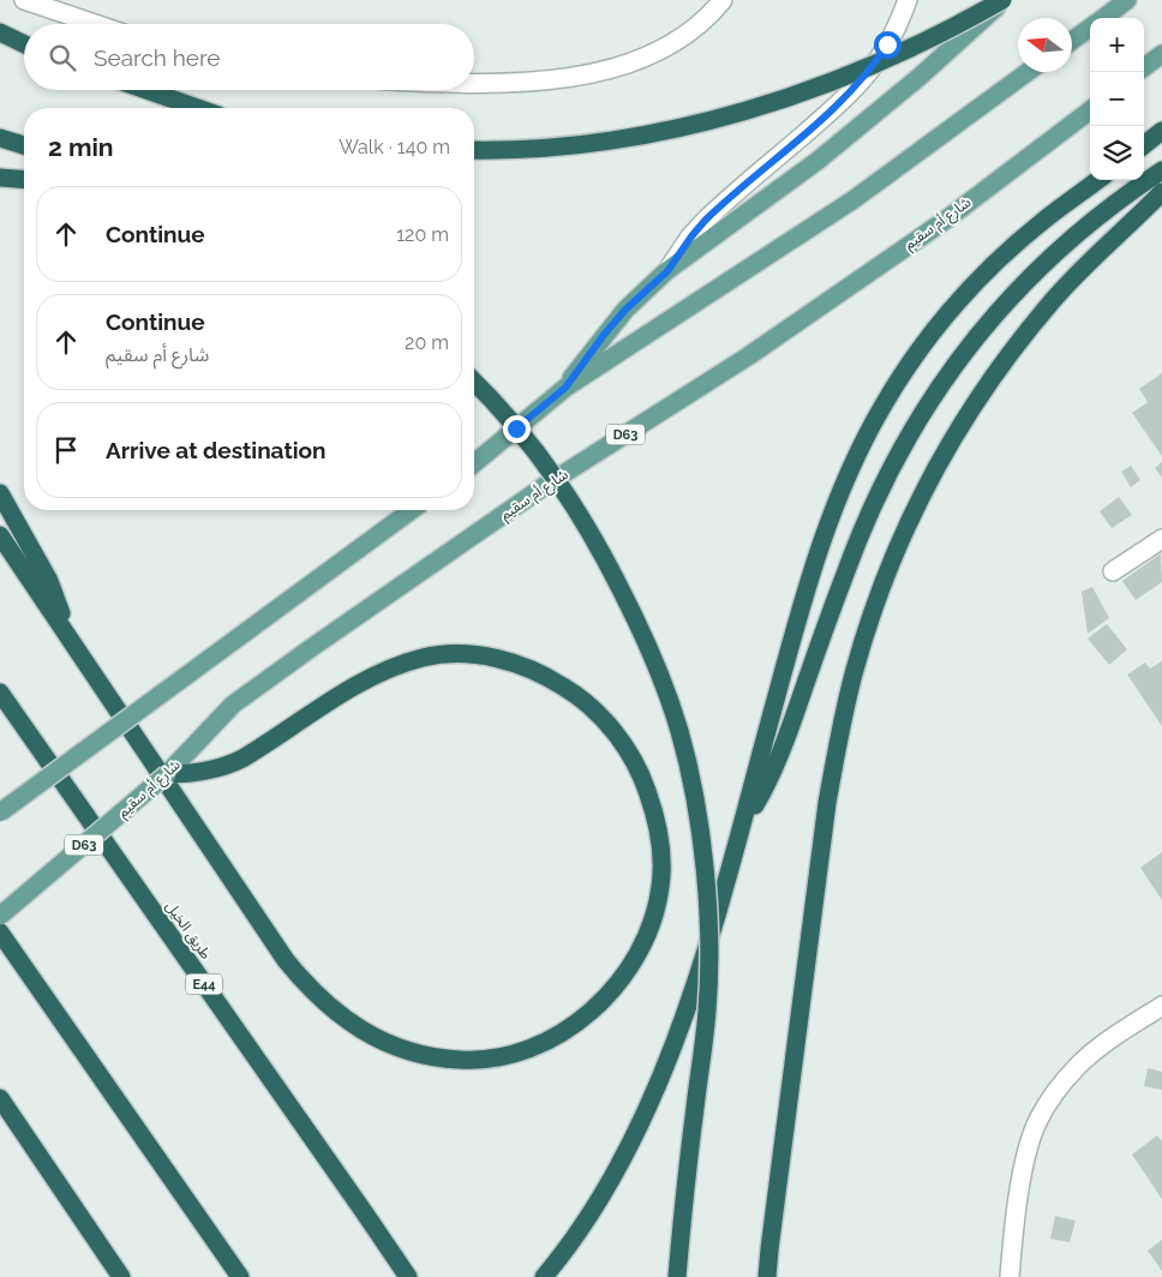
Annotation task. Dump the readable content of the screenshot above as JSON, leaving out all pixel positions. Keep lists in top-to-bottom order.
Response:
{
  "streets": {
    "highway": ["طريق الخيل", "E44"],
    "main road": ["شارع أم سقيم", "D63"]
  },
  "north": "left",
  "page": {
    "map_buttons": ["+", "−"],
    "search": "Search here",
    "heading": ["2 min", "Walk · 140 m"],
    "list": [
      ["Continue", "120 m"],
      ["Continue", "شارع أم سقيم", "20 m"],
      "Arrive at destination"
    ]
  }
}
